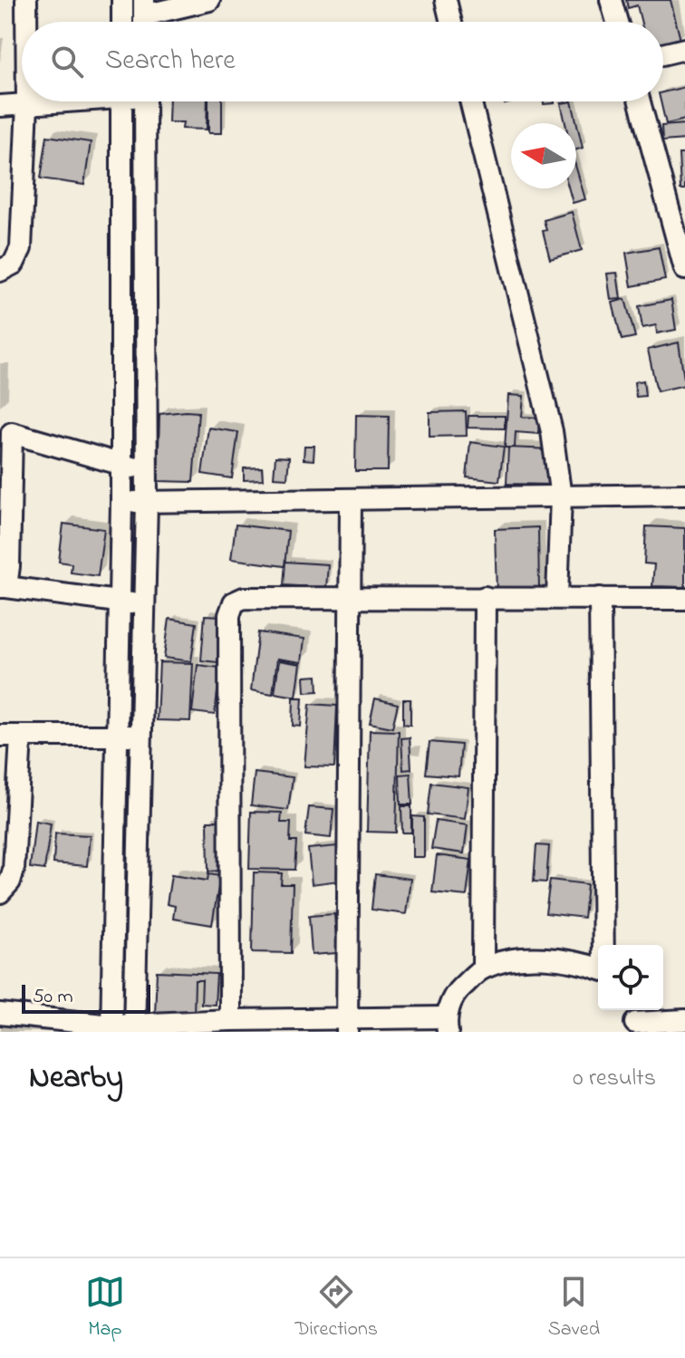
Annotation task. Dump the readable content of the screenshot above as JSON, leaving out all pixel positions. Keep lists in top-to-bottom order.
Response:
{
  "scale_bar": "50 m",
  "north": "left",
  "page": {
    "search": "Search here",
    "scale": "50 m",
    "heading": ["Nearby", "0 results"],
    "nav": ["Map", "Directions", "Saved"]
  }
}
